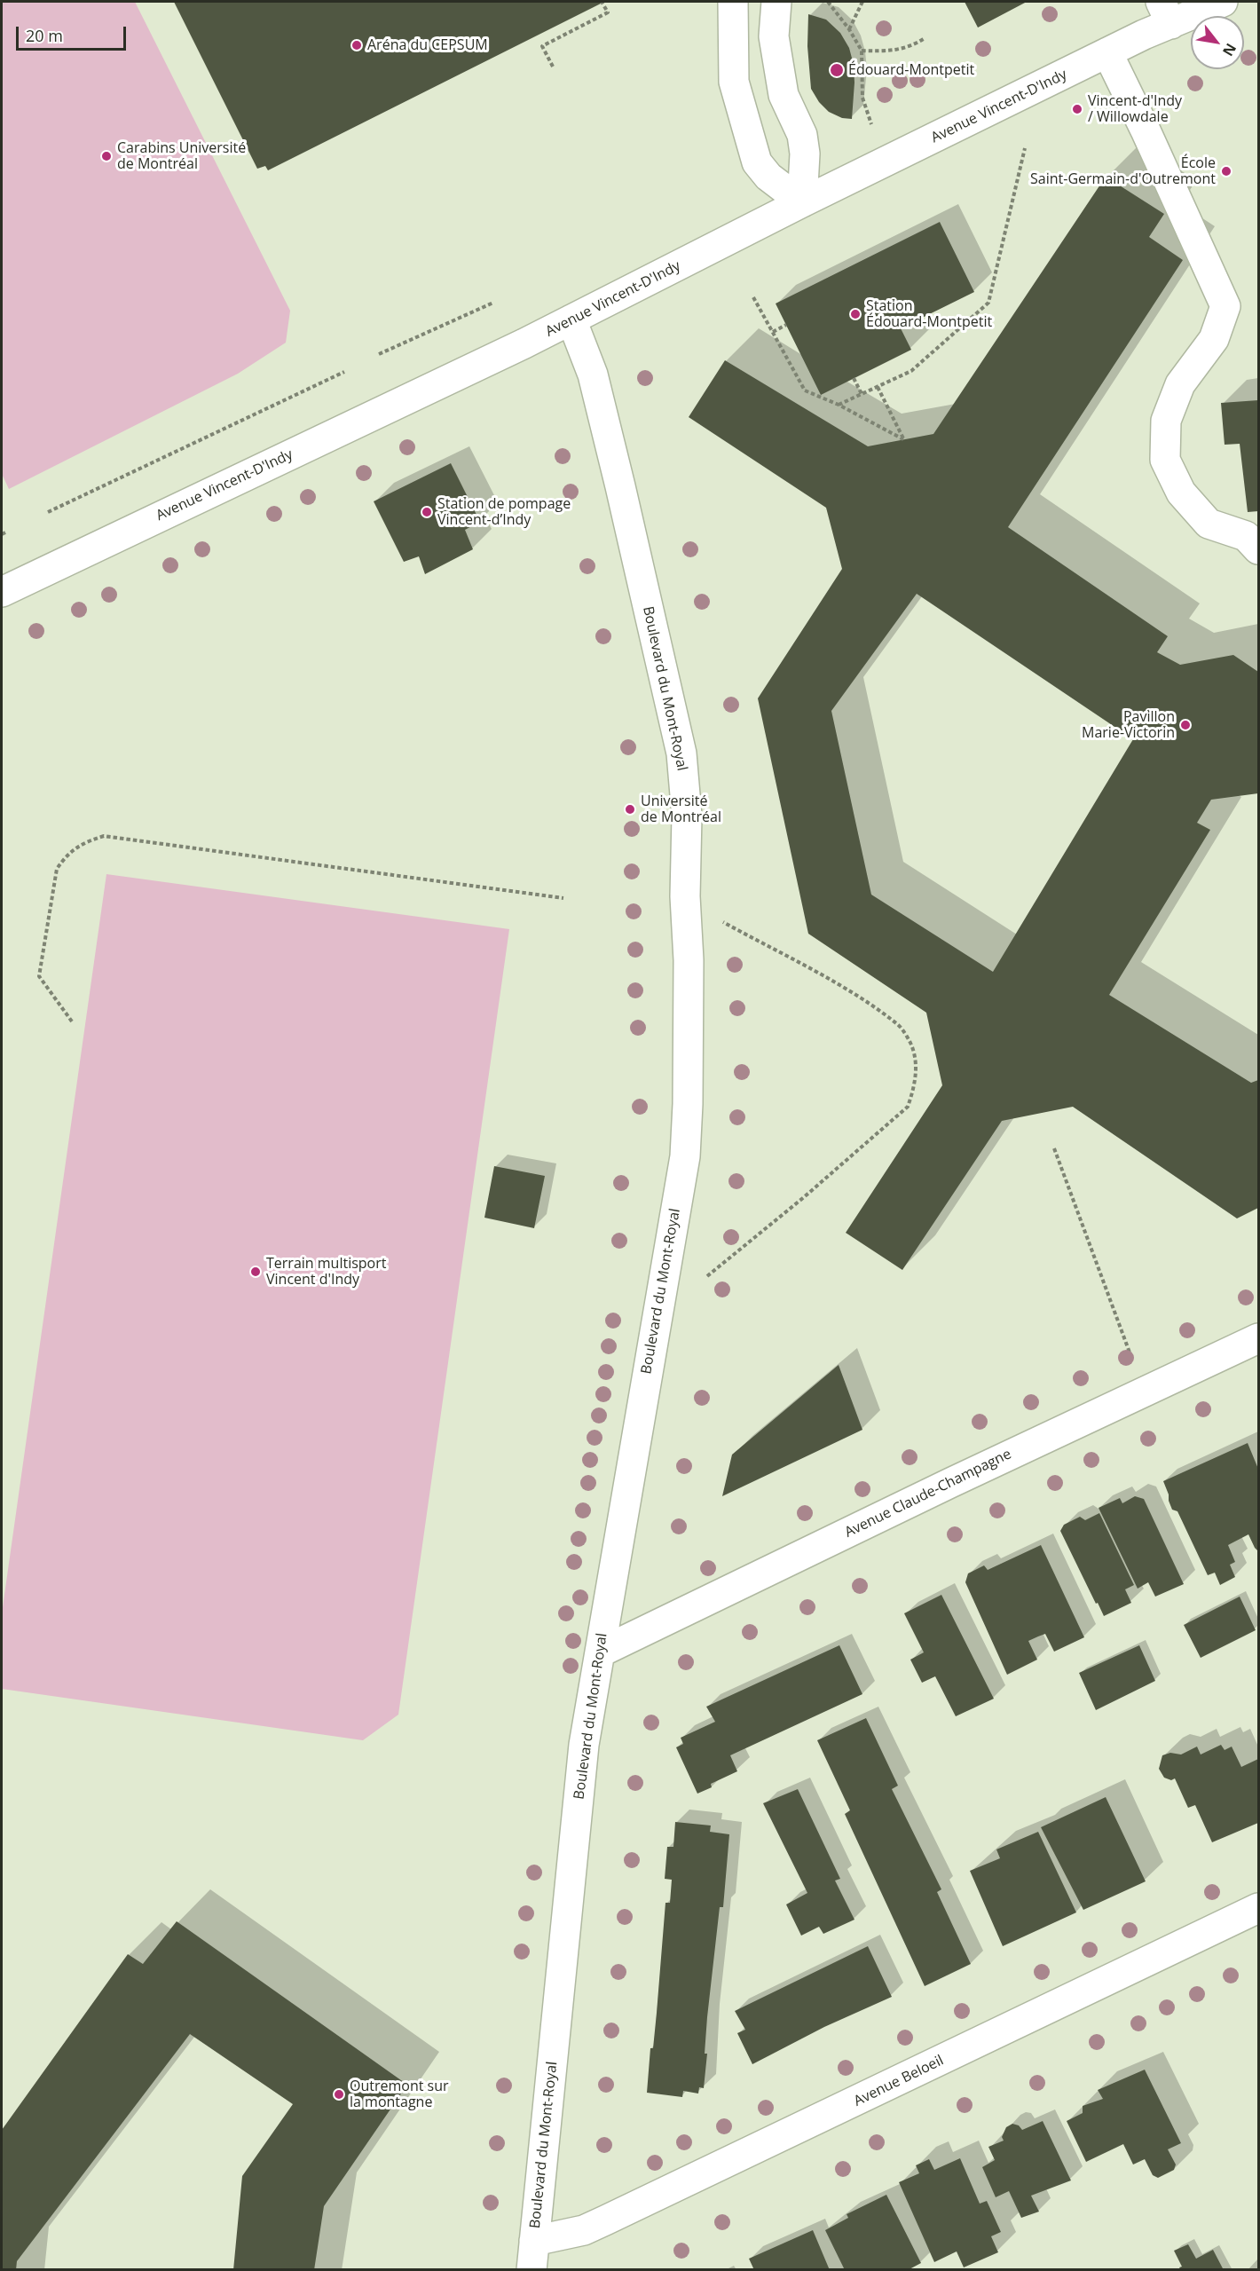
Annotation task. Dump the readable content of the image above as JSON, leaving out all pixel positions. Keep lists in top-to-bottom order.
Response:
{
  "streets": {
    "street": [
      "Avenue Vincent-D'Indy",
      "Boulevard du Mont-Royal",
      "Avenue Claude-Champagne",
      "Avenue Beloeil"
    ]
  },
  "crossings": [
    ["Avenue Vincent-D'Indy", "Boulevard du Mont-Royal"],
    ["Boulevard du Mont-Royal", "Avenue Claude-Champagne"],
    ["Boulevard du Mont-Royal", "Avenue Beloeil"]
  ],
  "places": [
    "Aréna du CEPSUM",
    "Édouard-Montpetit",
    "Vincent-d'Indy / Willowdale",
    "Carabins Université de Montréal",
    "École Saint-Germain-d'Outremont",
    "Station Édouard-Montpetit",
    "Station de pompage Vincent-d’Indy",
    "Pavillon Marie-Victorin",
    "Université de Montréal",
    "Terrain multisport Vincent d'Indy",
    "Outremont sur la montagne"
  ],
  "scale_bar": "20 m",
  "north": "bottom right"
}
